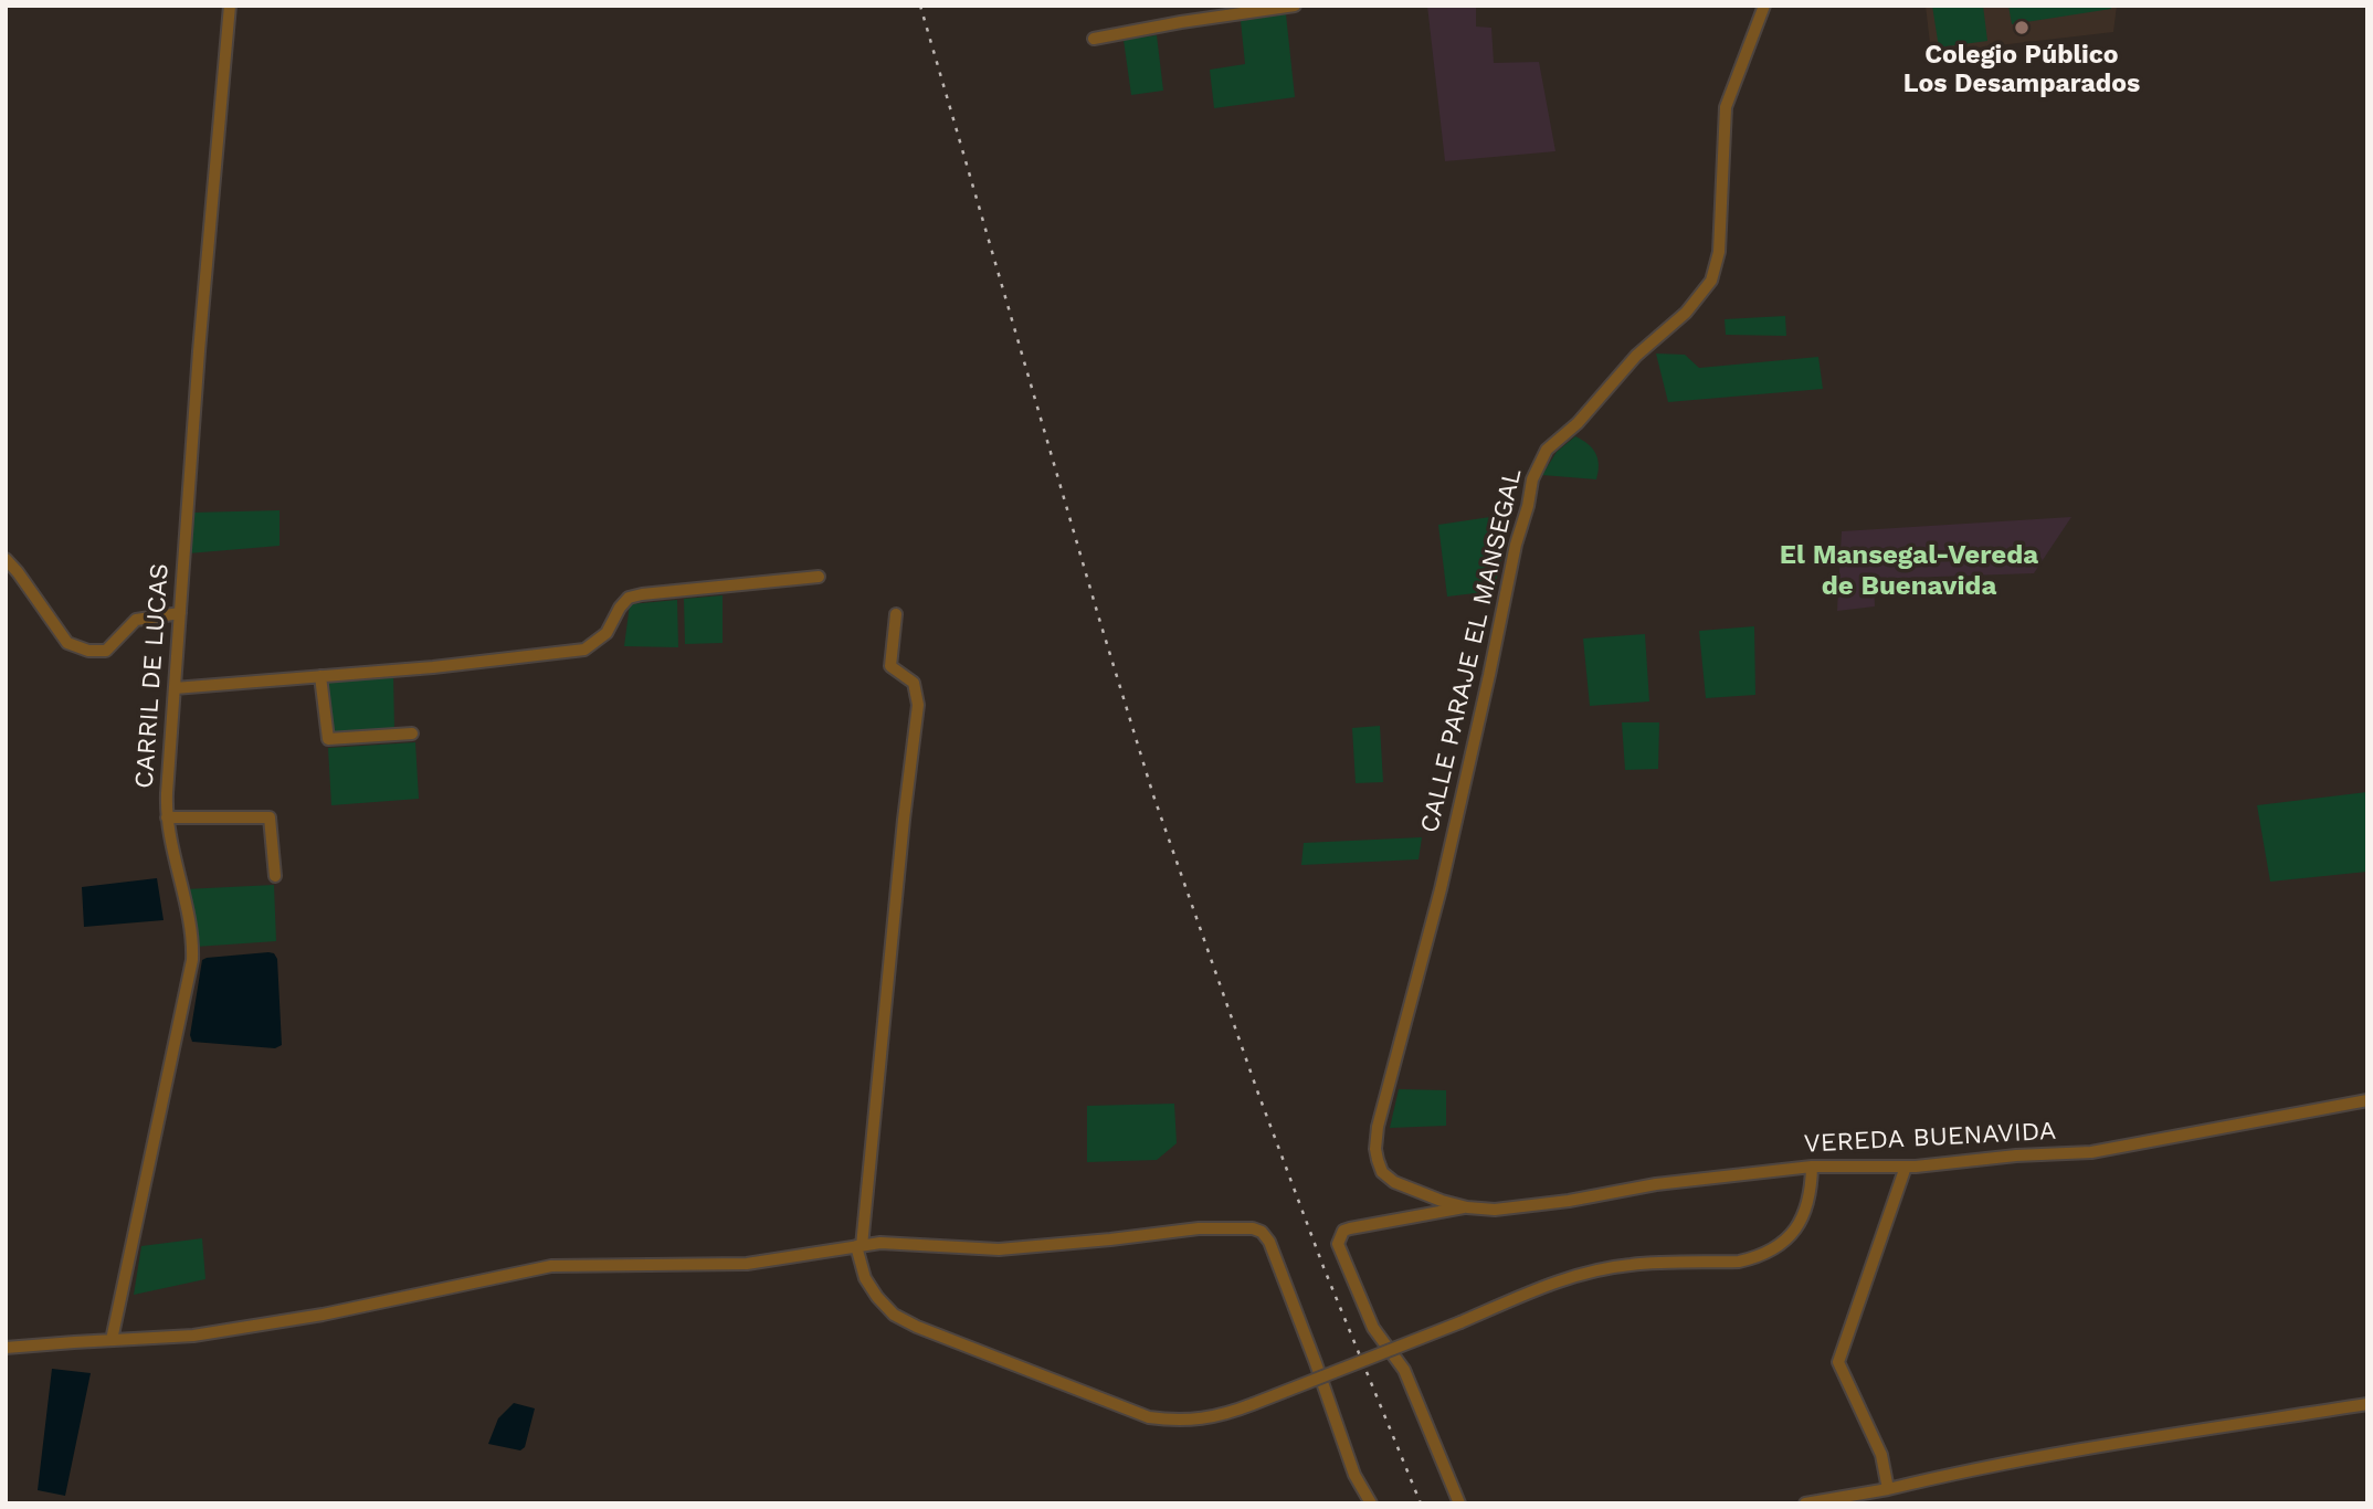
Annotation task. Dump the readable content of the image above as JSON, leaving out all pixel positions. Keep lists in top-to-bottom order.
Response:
{
  "streets": {
    "street": ["CALLE PARAJE EL MANSEGAL", "CARRIL DE LUCAS", "VEREDA BUENAVIDA"]
  },
  "crossings": [
    ["CALLE PARAJE EL MANSEGAL", "VEREDA BUENAVIDA"]
  ],
  "districts": ["El Mansegal-Vereda de Buenavida"],
  "places": ["Colegio Público Los Desamparados"]
}
